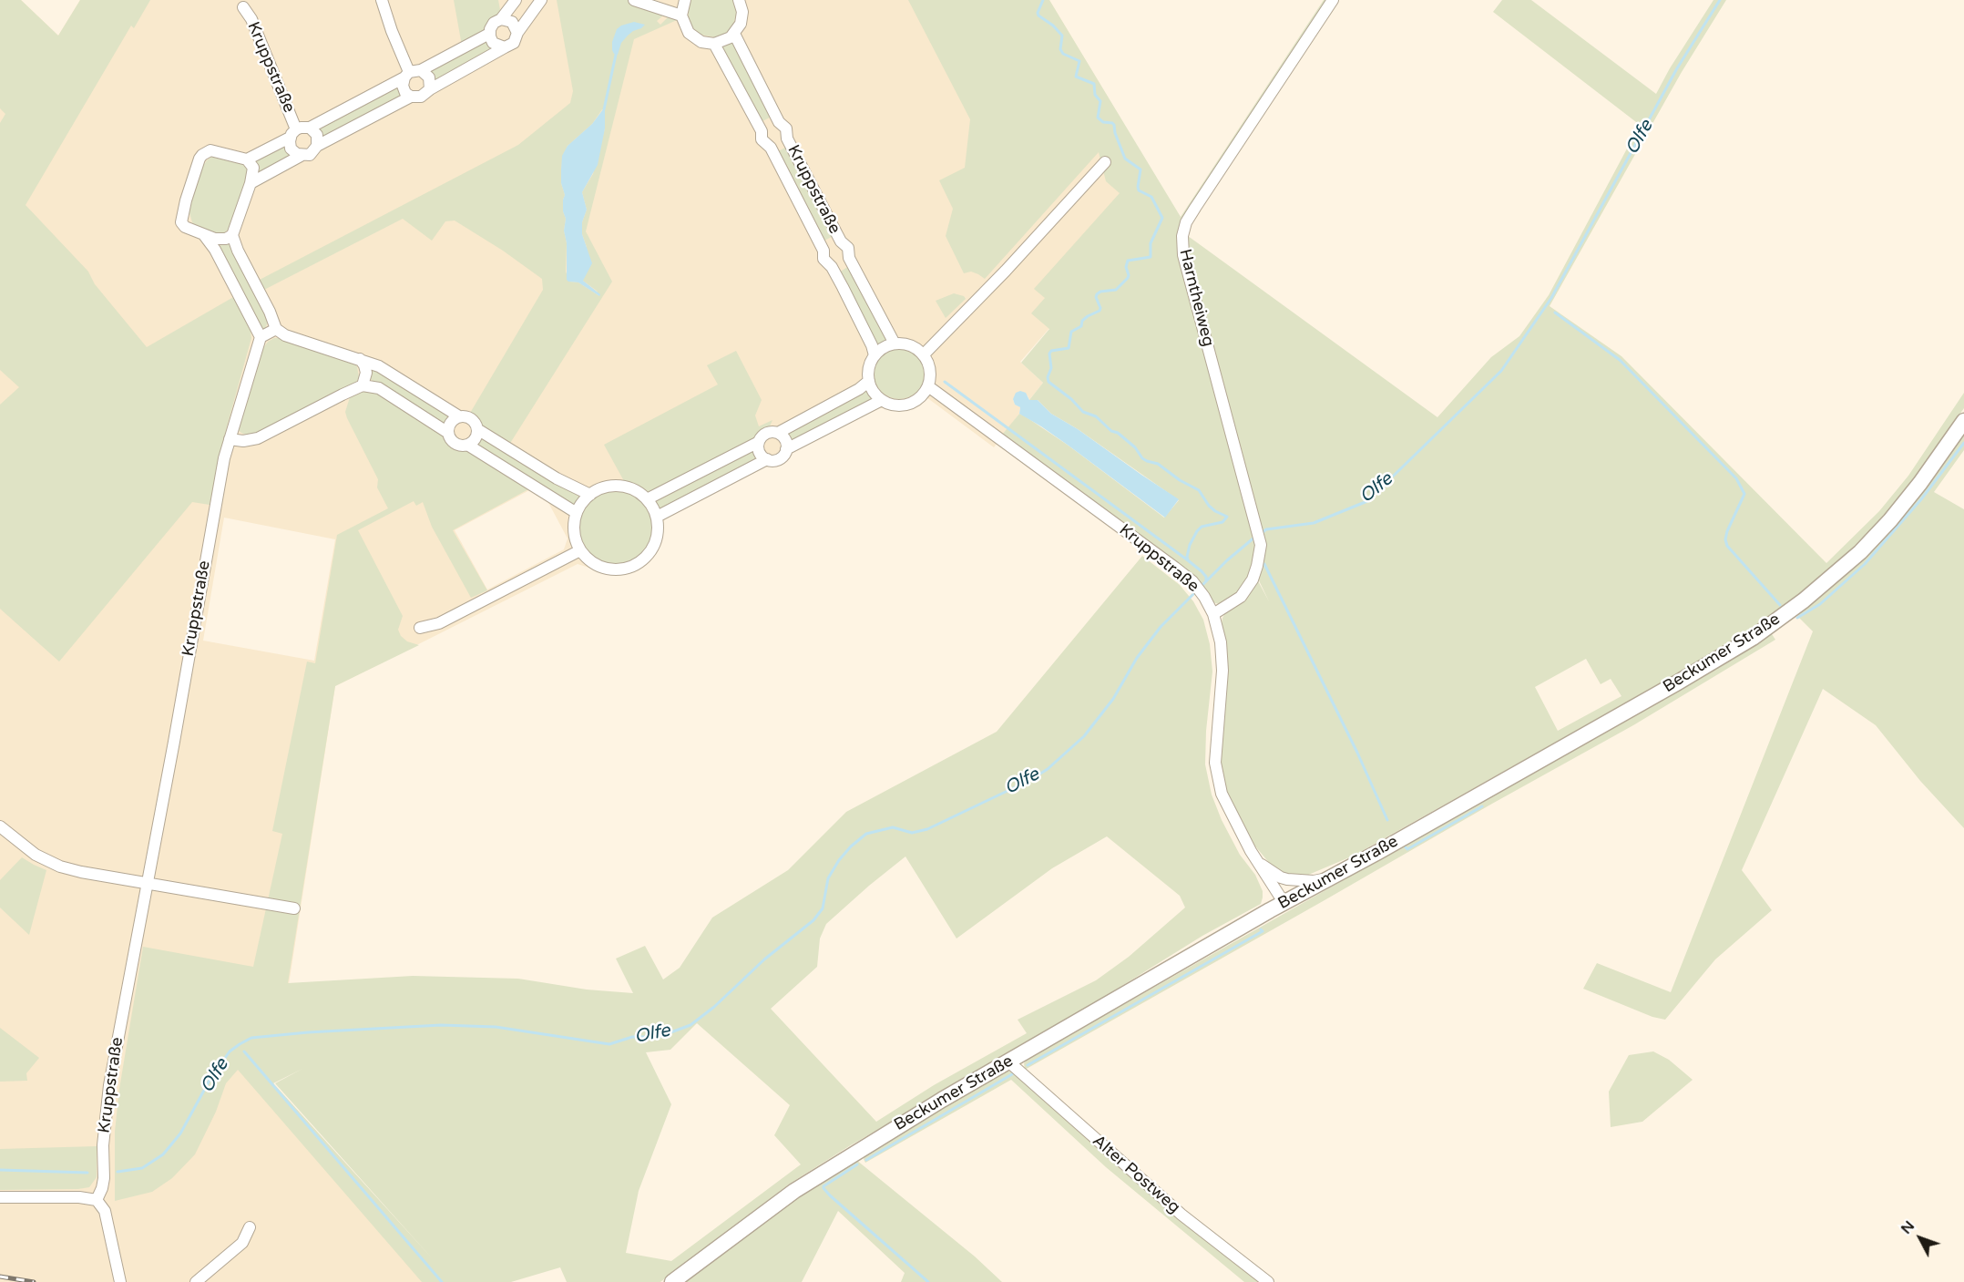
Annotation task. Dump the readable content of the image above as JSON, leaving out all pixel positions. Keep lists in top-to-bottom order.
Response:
{
  "streets": {
    "main road": ["Beckumer Straße"],
    "street": ["Kruppstraße", "Harntheiweg", "Alter Postweg"]
  },
  "crossings": [
    ["Kruppstraße", "Harntheiweg"],
    ["Kruppstraße", "Beckumer Straße"],
    ["Beckumer Straße", "Alter Postweg"]
  ],
  "water": ["Olfe"],
  "north": "top left"
}
